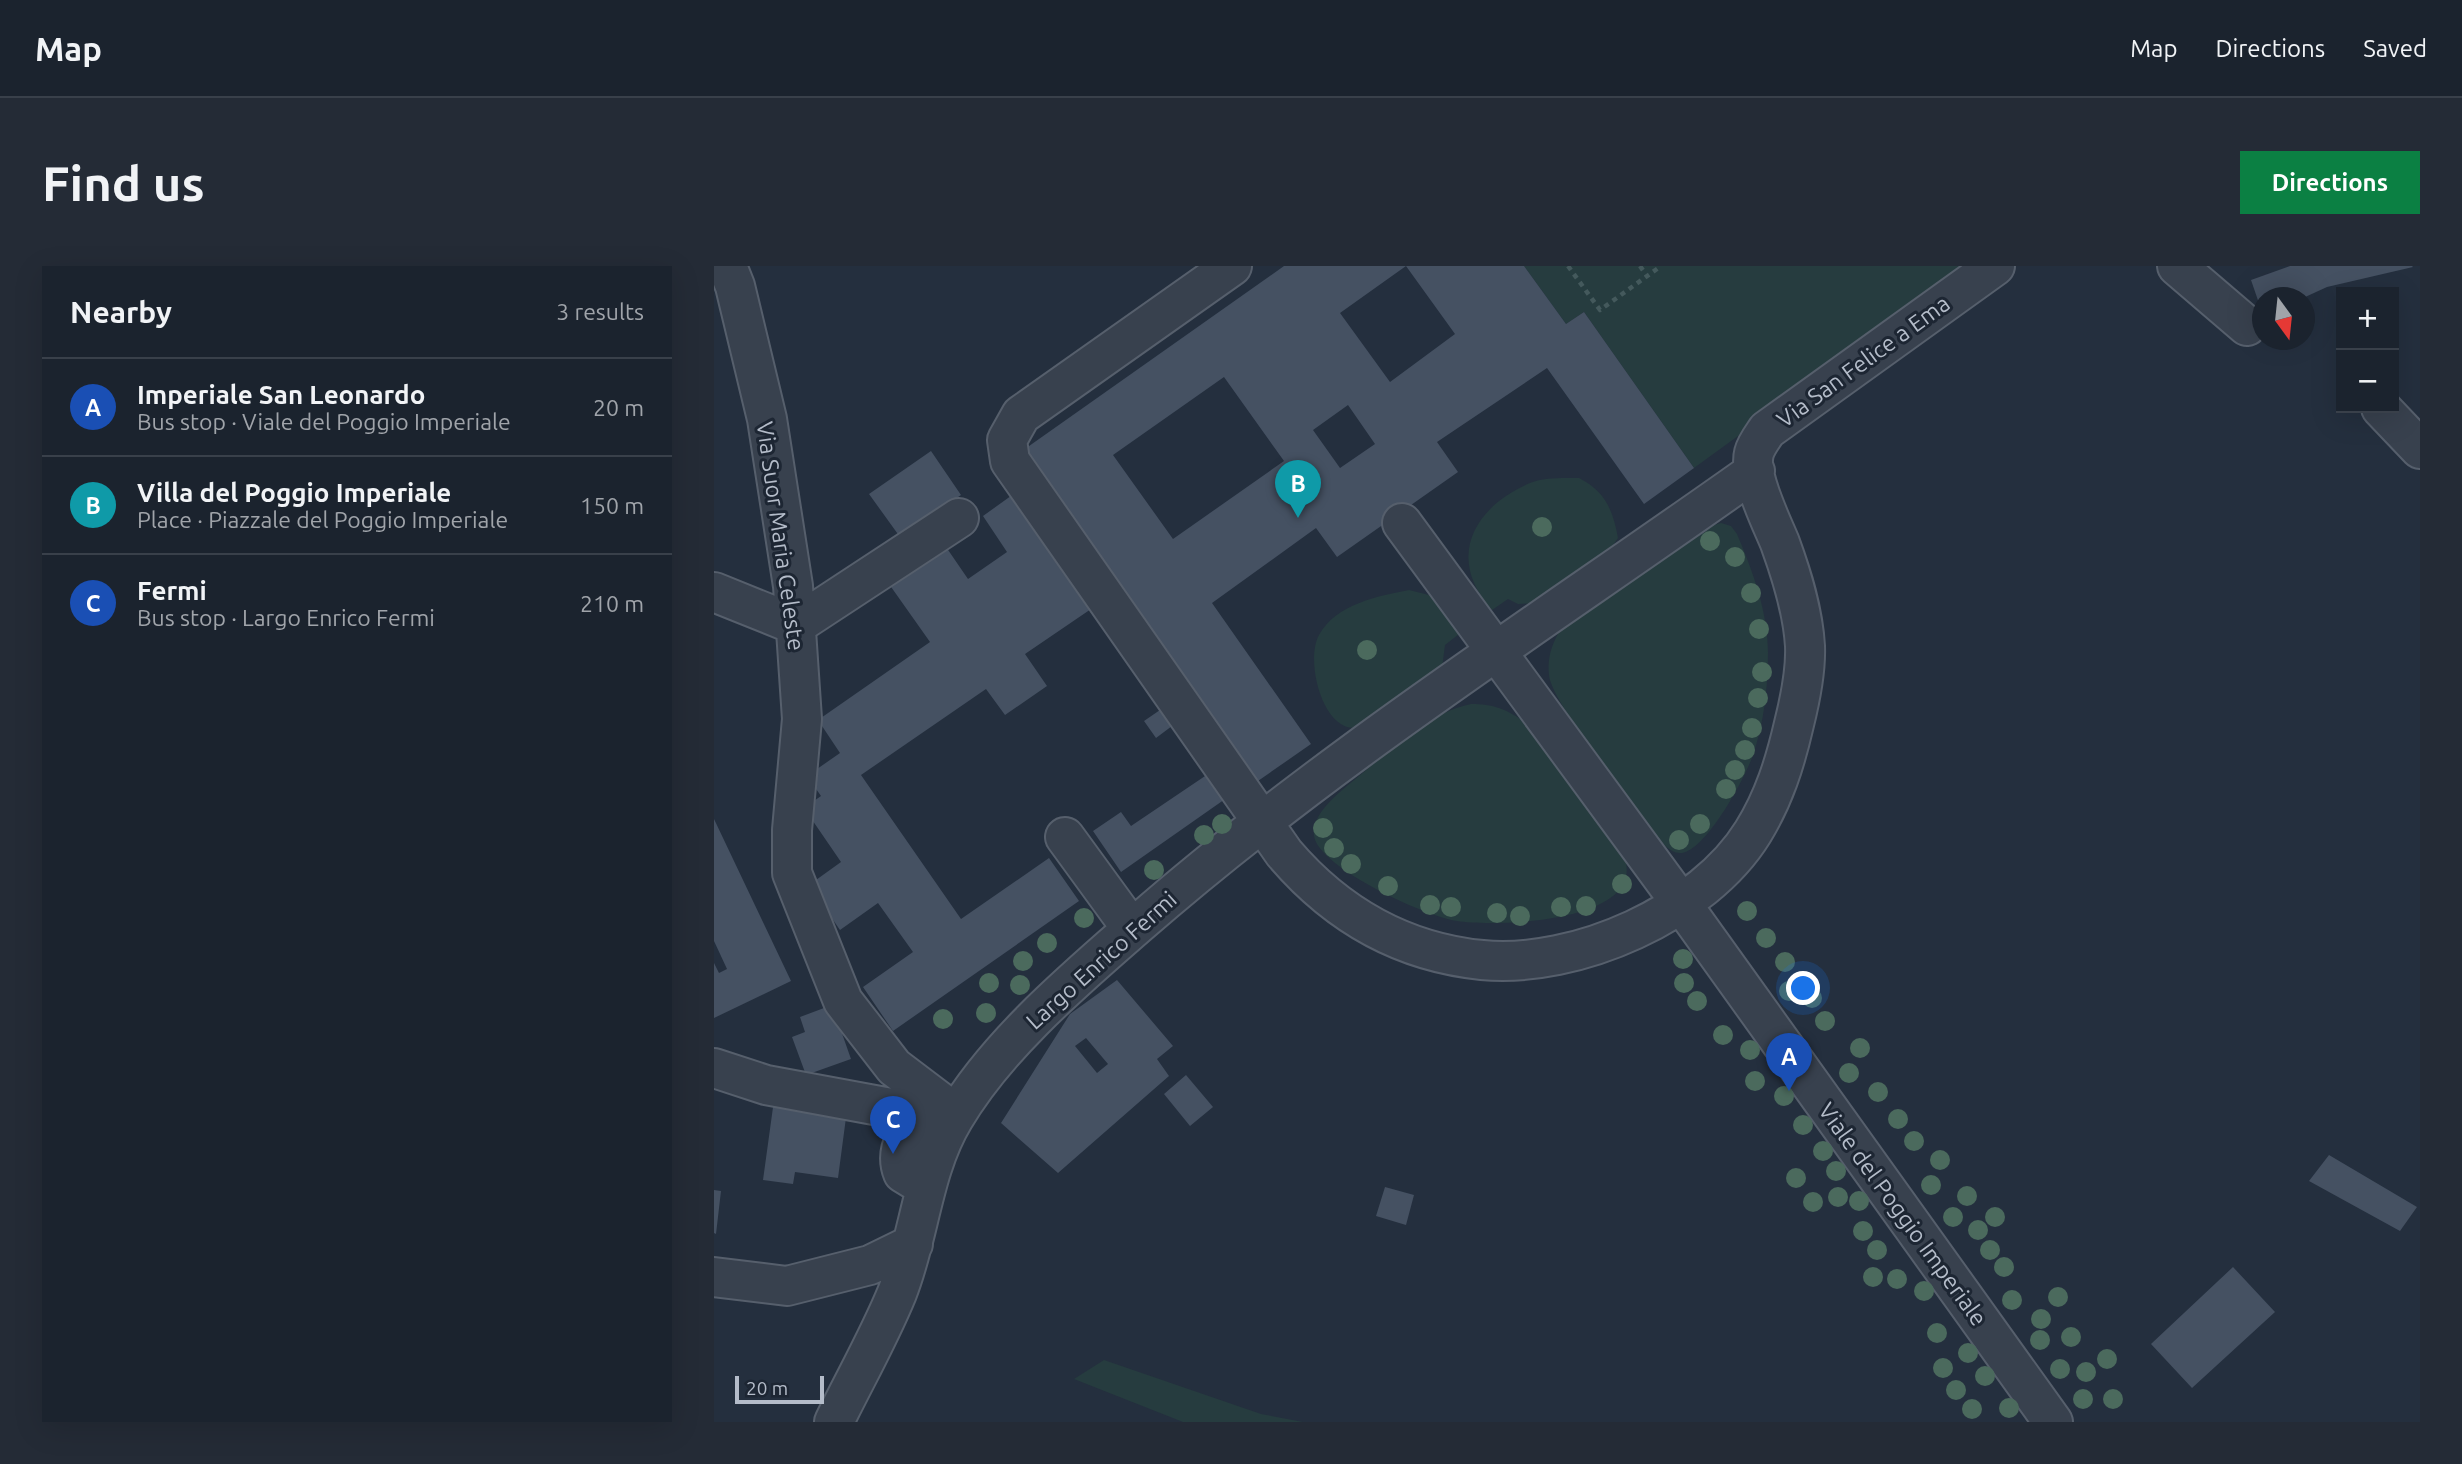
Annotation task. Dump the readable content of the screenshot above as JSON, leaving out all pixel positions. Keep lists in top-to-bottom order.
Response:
{
  "streets": {
    "street": [
      "Via San Felice a Ema",
      "Via Suor Maria Celeste",
      "Largo Enrico Fermi",
      "Viale del Poggio Imperiale"
    ]
  },
  "crossings": [
    ["Via San Felice a Ema", "Largo Enrico Fermi"],
    ["Via Suor Maria Celeste", "Largo Enrico Fermi"],
    ["Largo Enrico Fermi", "Viale del Poggio Imperiale"]
  ],
  "scale_bar": "20 m",
  "north": "bottom",
  "page": {
    "header": "Map",
    "nav": ["Map", "Directions", "Saved"],
    "buttons": "Directions",
    "title": "Find us",
    "heading": ["Nearby", "3 results"],
    "map_buttons": ["+", "−"],
    "list": [
      {
        "mark": "A",
        "name": "Imperiale San Leonardo",
        "note": "Bus stop · Viale del Poggio Imperiale",
        "value": "20 m"
      },
      {
        "mark": "B",
        "name": "Villa del Poggio Imperiale",
        "note": "Place · Piazzale del Poggio Imperiale",
        "value": "150 m"
      },
      {
        "mark": "C",
        "name": "Fermi",
        "note": "Bus stop · Largo Enrico Fermi",
        "value": "210 m"
      }
    ],
    "pins": ["B", "A", "C"],
    "scale": "20 m"
  }
}
